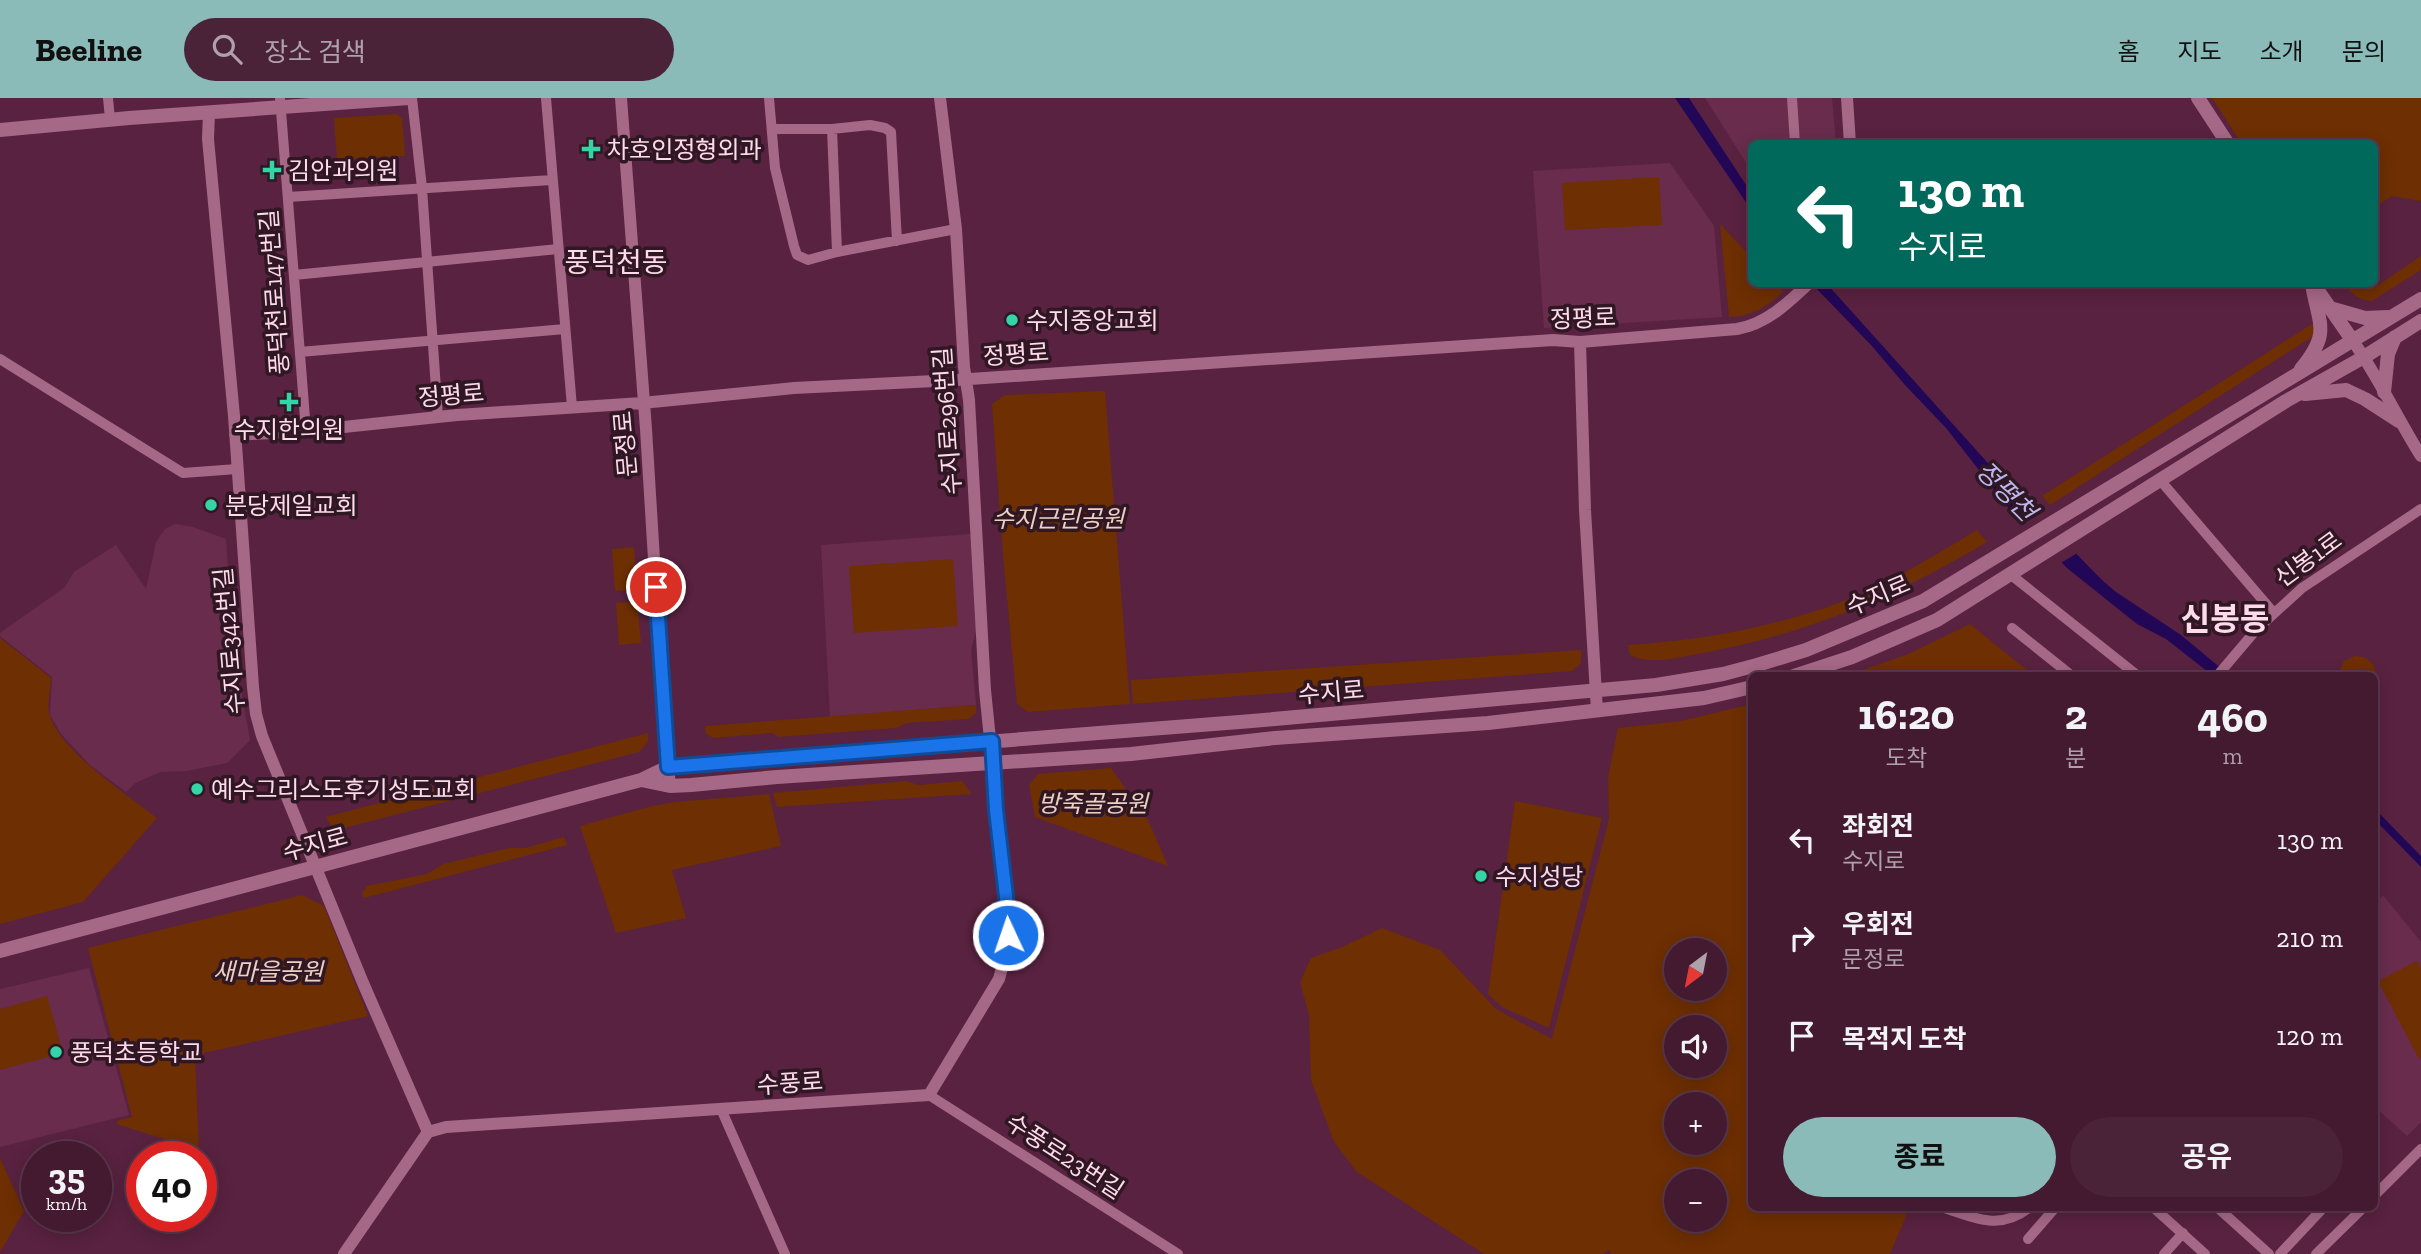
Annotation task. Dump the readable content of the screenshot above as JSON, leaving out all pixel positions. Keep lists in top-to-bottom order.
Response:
{
  "streets": {
    "main road": ["수지로"],
    "street": [
      "풍덕천로147번길",
      "정평로",
      "수지로296번길",
      "문정로",
      "신봉1로",
      "수지로342번길",
      "수풍로",
      "수풍로23번길"
    ]
  },
  "crossings": [
    ["풍덕천로147번길", "정평로"],
    ["정평로", "수지로296번길"],
    ["정평로", "문정로"],
    ["정평로", "수지로342번길"],
    ["수지로296번길", "수지로"],
    ["문정로", "수지로"],
    ["수지로", "수지로342번길"],
    ["수지로342번길", "수풍로"],
    ["수풍로", "수풍로23번길"]
  ],
  "districts": ["풍덕천동", "신봉동"],
  "water": ["정평천"],
  "parks": ["수지근린공원", "방죽골공원", "새마을공원"],
  "places": {
    "health": ["차호인정형외과", "김안과의원", "수지한의원"],
    "other": [
      "수지중앙교회",
      "분당제일교회",
      "예수그리스도후기성도교회",
      "수지성당",
      "풍덕초등학교"
    ]
  },
  "north": "bottom left",
  "page": {
    "header": "Beeline",
    "search": "장소 검색",
    "nav": [
      "홈",
      "지도",
      "소개",
      "문의"
    ],
    "turn": ["130 m", "수지로"],
    "eta": [
      "16:20",
      "도착",
      "2",
      "분",
      "460",
      "m"
    ],
    "list": [
      {
        "name": "좌회전",
        "note": "수지로",
        "value": "130 m"
      },
      {
        "name": "우회전",
        "note": "문정로",
        "value": "210 m"
      },
      {
        "name": "목적지 도착",
        "value": "120 m"
      }
    ],
    "map_buttons": ["+", "−"],
    "buttons": ["종료", "공유"],
    "speed": "35 km/h",
    "limit": "40"
  }
}
